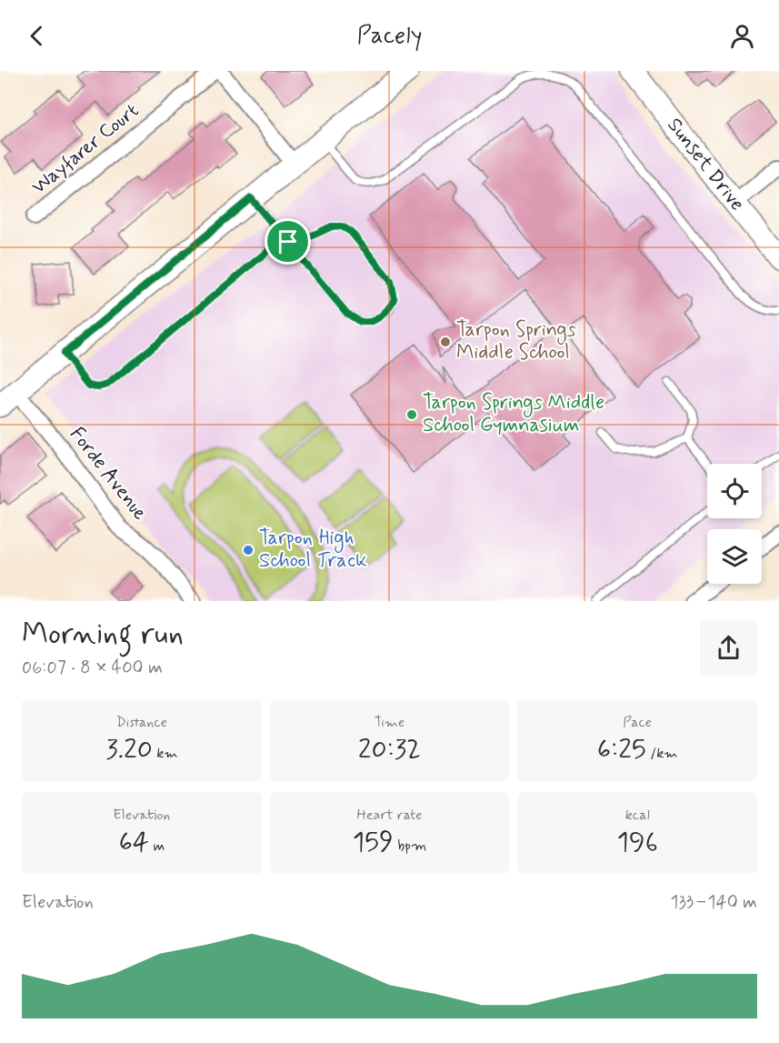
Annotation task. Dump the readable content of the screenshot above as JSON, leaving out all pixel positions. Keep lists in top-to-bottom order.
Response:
{
  "streets": {
    "street": ["Wayfarer Court", "Sunset Drive", "Forde Avenue"]
  },
  "places": ["Tarpon Springs Middle School", "Tarpon Springs Middle School Gymnasium", "Tarpon High School Track"],
  "page": {
    "header": "Pacely",
    "heading": ["Morning run", "06:07 · 8 × 400 m"],
    "stats": [
      ["Distance", "3.20 km"],
      ["Time", "20:32"],
      ["Pace", "6:25 /km"],
      ["Elevation", "64 m"],
      ["Heart rate", "159 bpm"],
      ["kcal", "196"]
    ],
    "chart": ["Elevation", "133–140 m"]
  }
}
